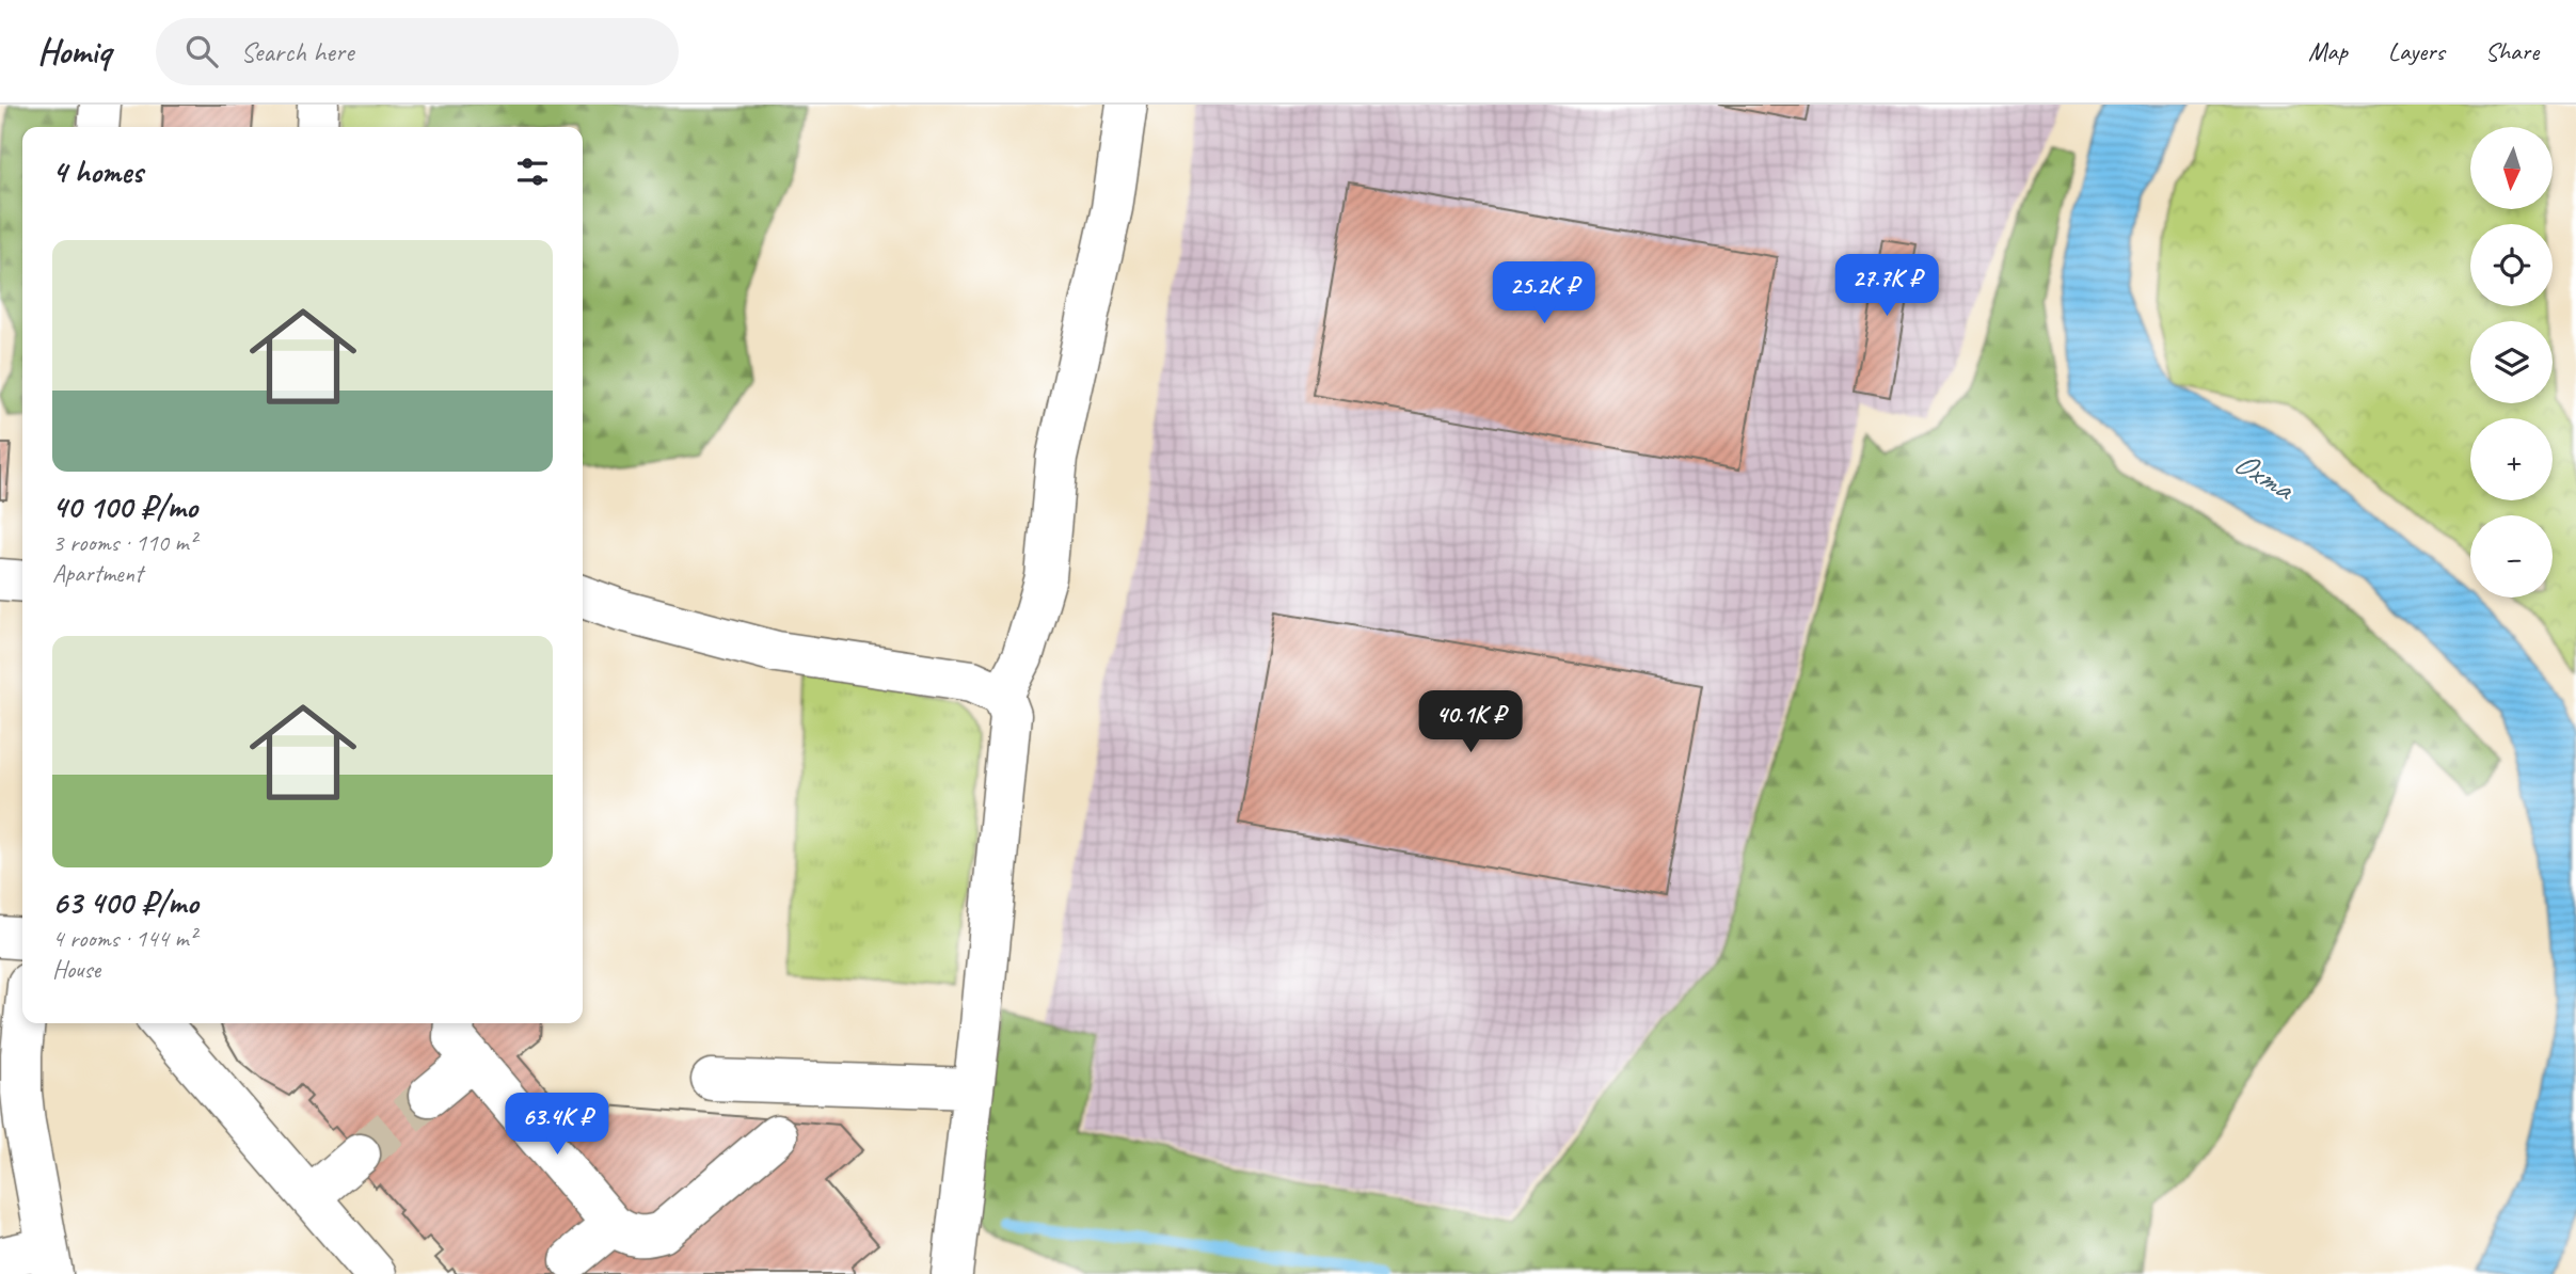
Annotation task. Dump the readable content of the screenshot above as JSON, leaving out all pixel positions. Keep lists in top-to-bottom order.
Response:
{
  "water": ["Охта"],
  "north": "bottom",
  "page": {
    "header": "Homiq",
    "search": "Search here",
    "nav": ["Map", "Layers", "Share"],
    "map_buttons": ["+", "−"],
    "heading": "4 homes",
    "list": [
      {
        "name": "40 100 ₽/mo",
        "note": "3 rooms · 110 m² · Apartment"
      },
      {
        "name": "63 400 ₽/mo",
        "note": "4 rooms · 144 m² · House"
      }
    ],
    "price": [
      "27.7K ₽",
      "25.2K ₽",
      "40.1K ₽",
      "63.4K ₽"
    ]
  }
}
